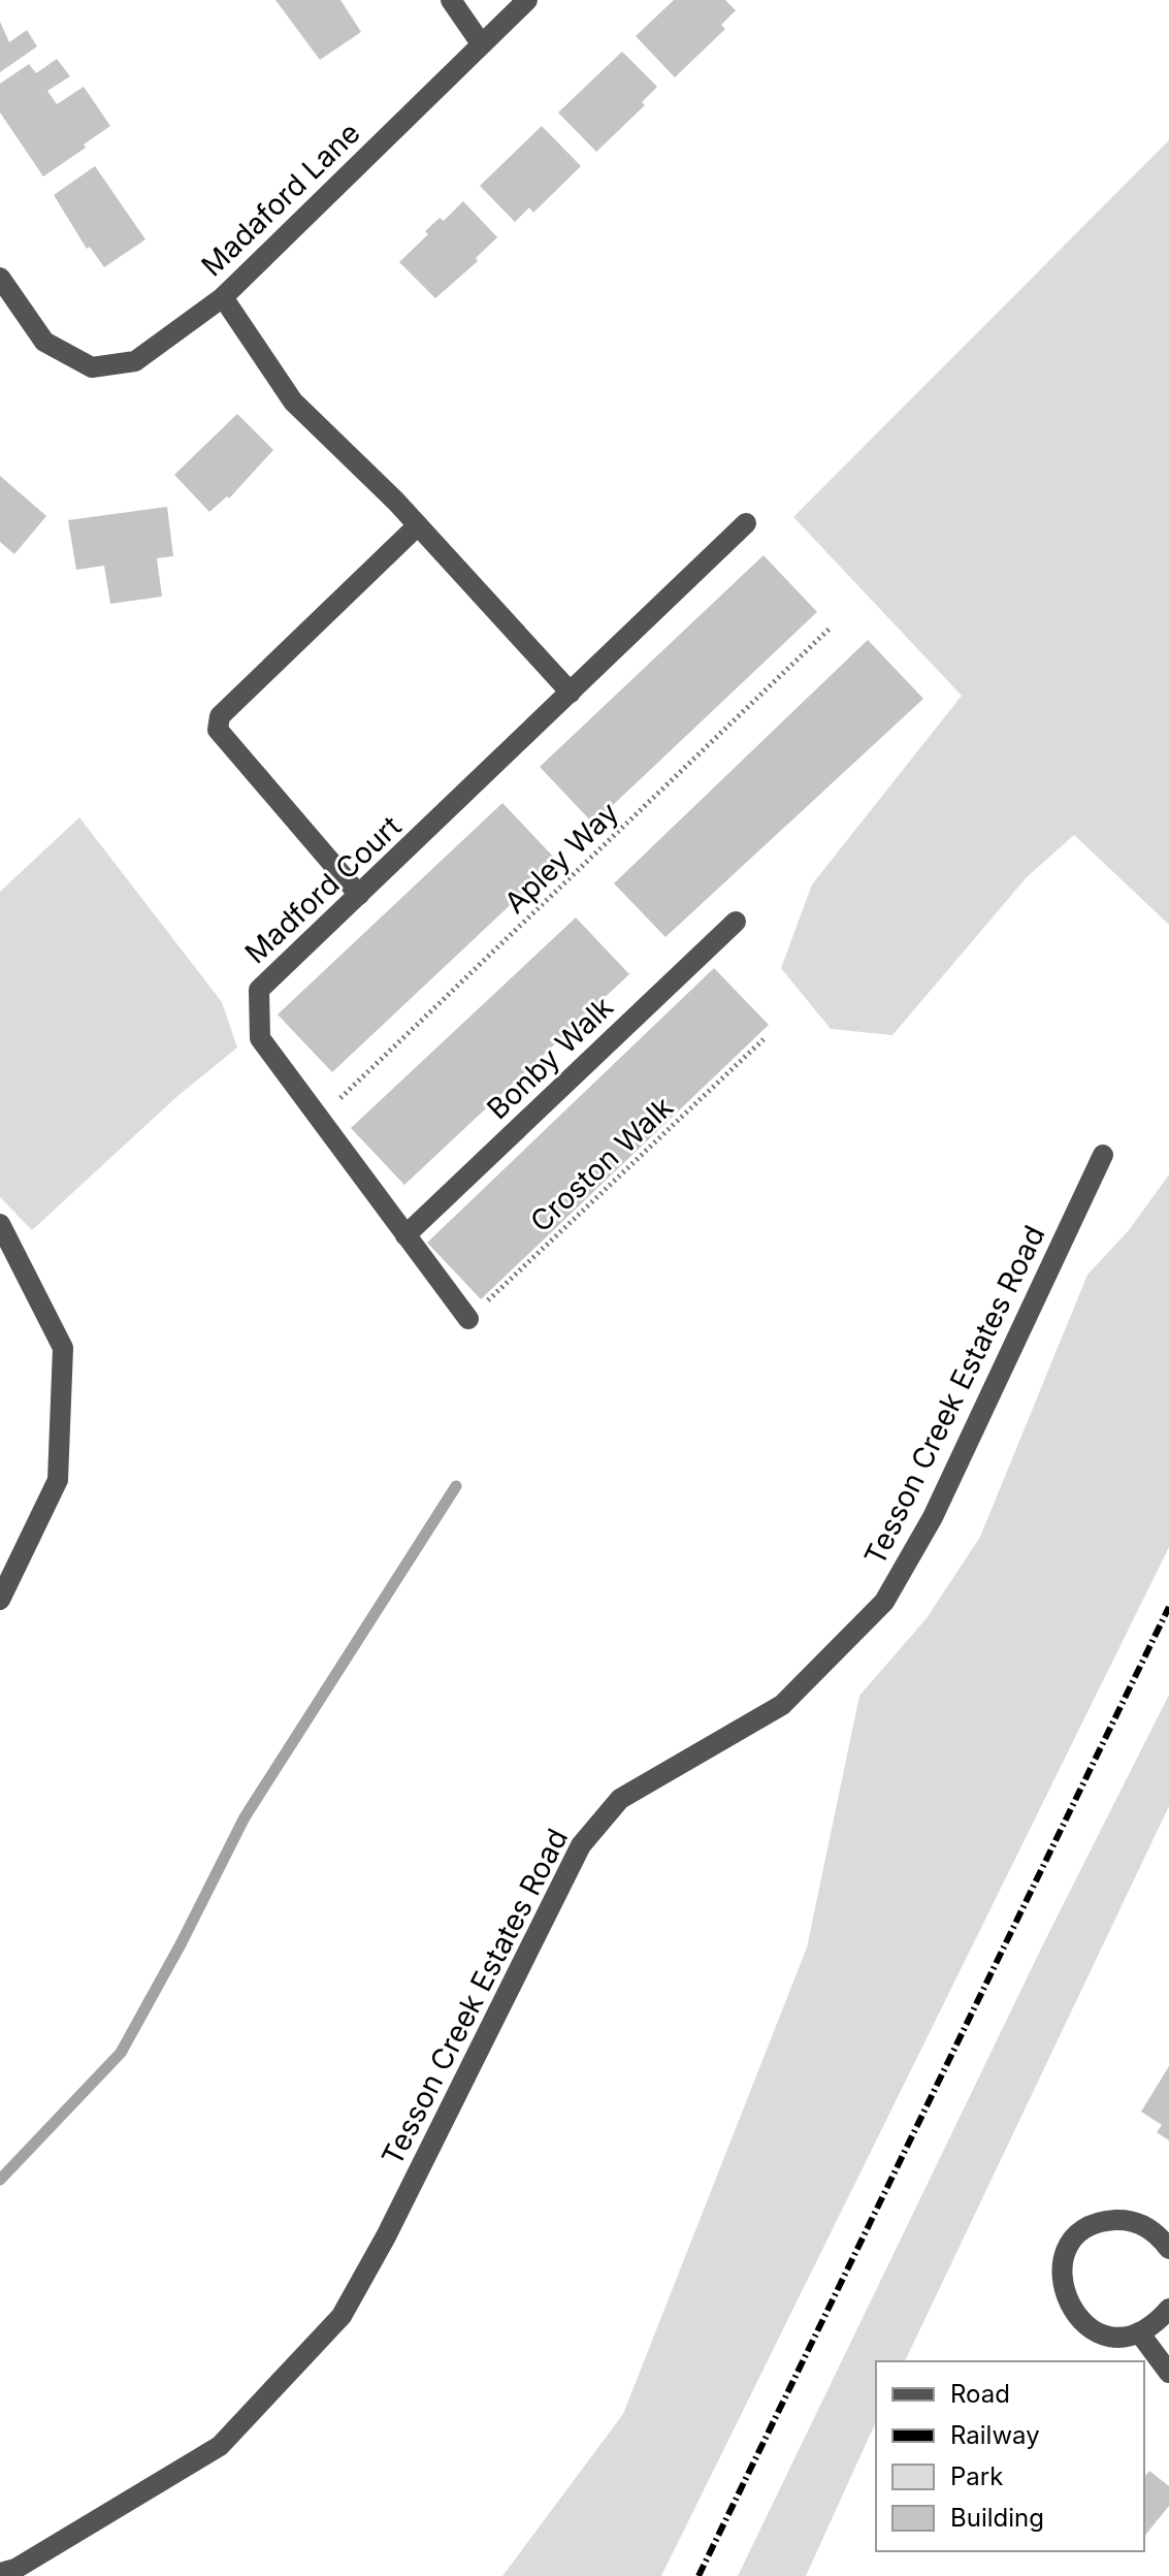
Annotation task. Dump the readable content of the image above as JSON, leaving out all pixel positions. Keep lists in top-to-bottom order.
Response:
{
  "streets": {
    "street": [
      "Madaford Lane",
      "Madford Court",
      "Bonby Walk",
      "Tesson Creek Estates Road"
    ],
    "path": ["Apley Way", "Croston Walk"]
  },
  "crossings": [
    ["Apley Way", "Madford Court"],
    ["Madford Court", "Bonby Walk"],
    ["Madford Court", "Croston Walk"]
  ],
  "legend": [
    "Road",
    "Railway",
    "Park",
    "Building"
  ]
}
